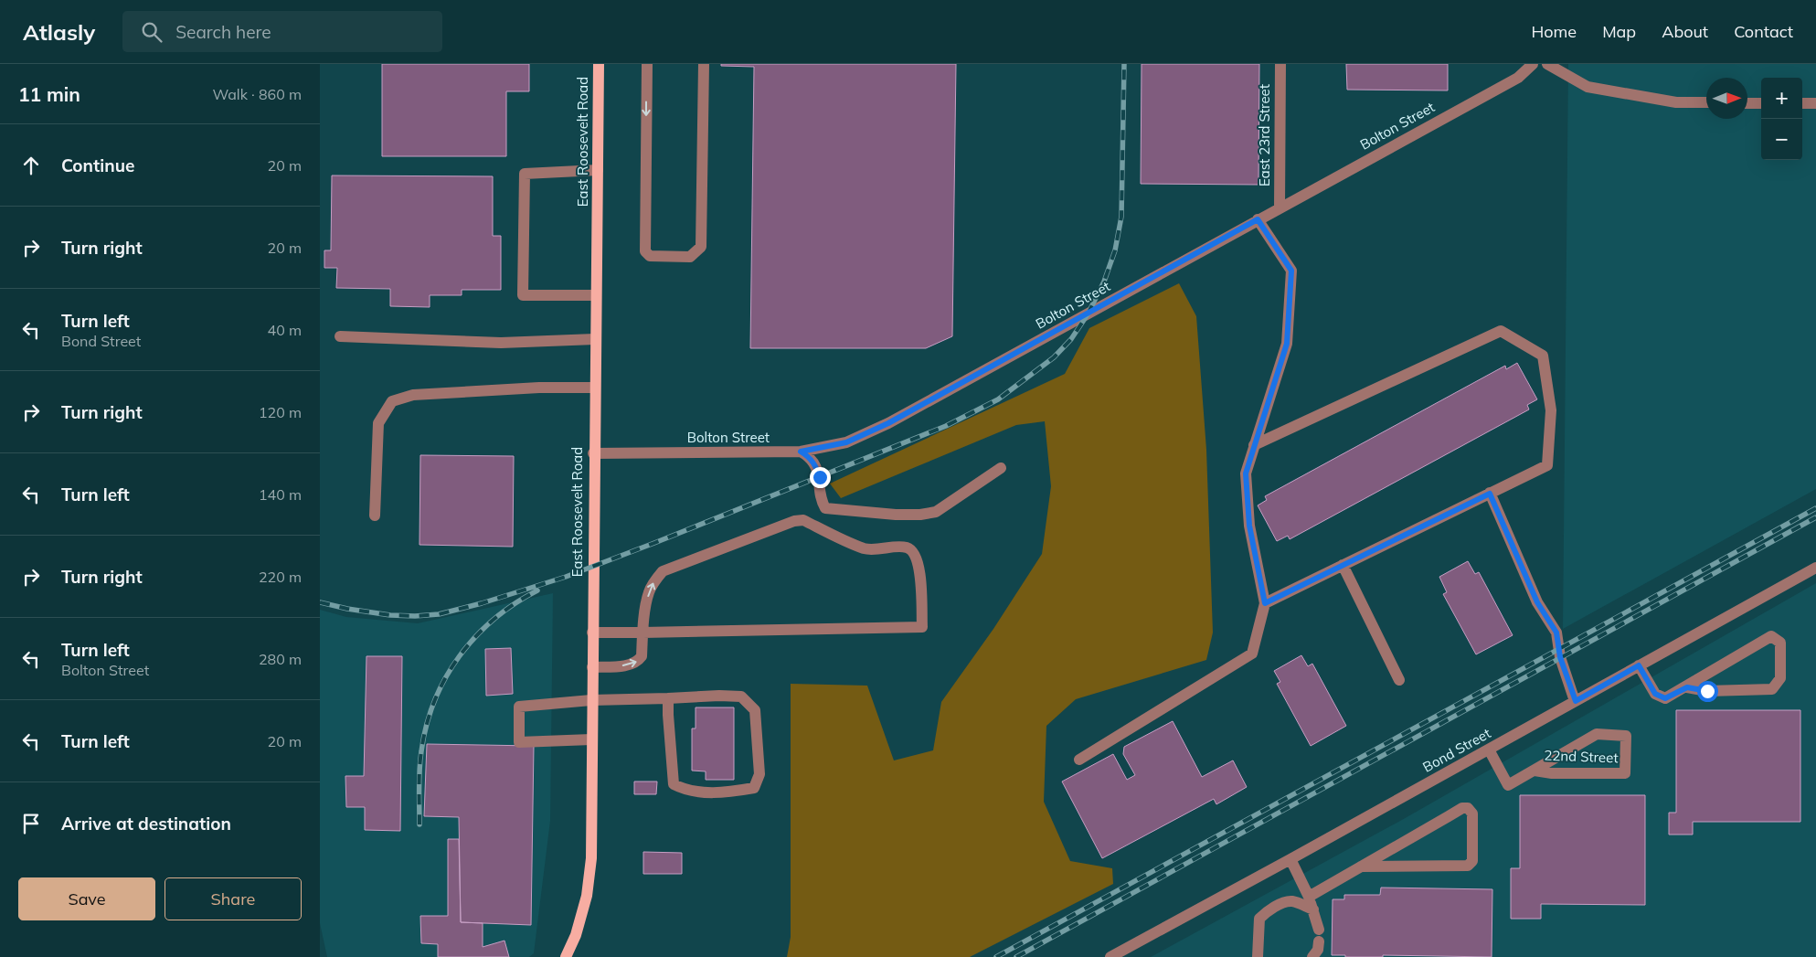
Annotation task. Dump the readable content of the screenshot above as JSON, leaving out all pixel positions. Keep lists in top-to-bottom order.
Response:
{
  "streets": {
    "main road": ["East Roosevelt Road"],
    "street": [
      "Bolton Street",
      "East 23rd Street",
      "Bond Street",
      "22nd Street"
    ]
  },
  "crossings": [
    ["Bolton Street", "East 23rd Street"],
    ["Bolton Street", "East Roosevelt Road"],
    ["Bond Street", "22nd Street"]
  ],
  "north": "right",
  "page": {
    "header": "Atlasly",
    "search": "Search here",
    "nav": [
      "Home",
      "Map",
      "About",
      "Contact"
    ],
    "heading": ["11 min", "Walk · 860 m"],
    "map_buttons": ["+", "−"],
    "list": [
      ["Continue", "20 m"],
      ["Turn right", "20 m"],
      ["Turn left", "Bond Street", "40 m"],
      ["Turn right", "120 m"],
      ["Turn left", "140 m"],
      ["Turn right", "220 m"],
      ["Turn left", "Bolton Street", "280 m"],
      ["Turn left", "20 m"],
      "Arrive at destination"
    ],
    "buttons": ["Save", "Share"]
  }
}
